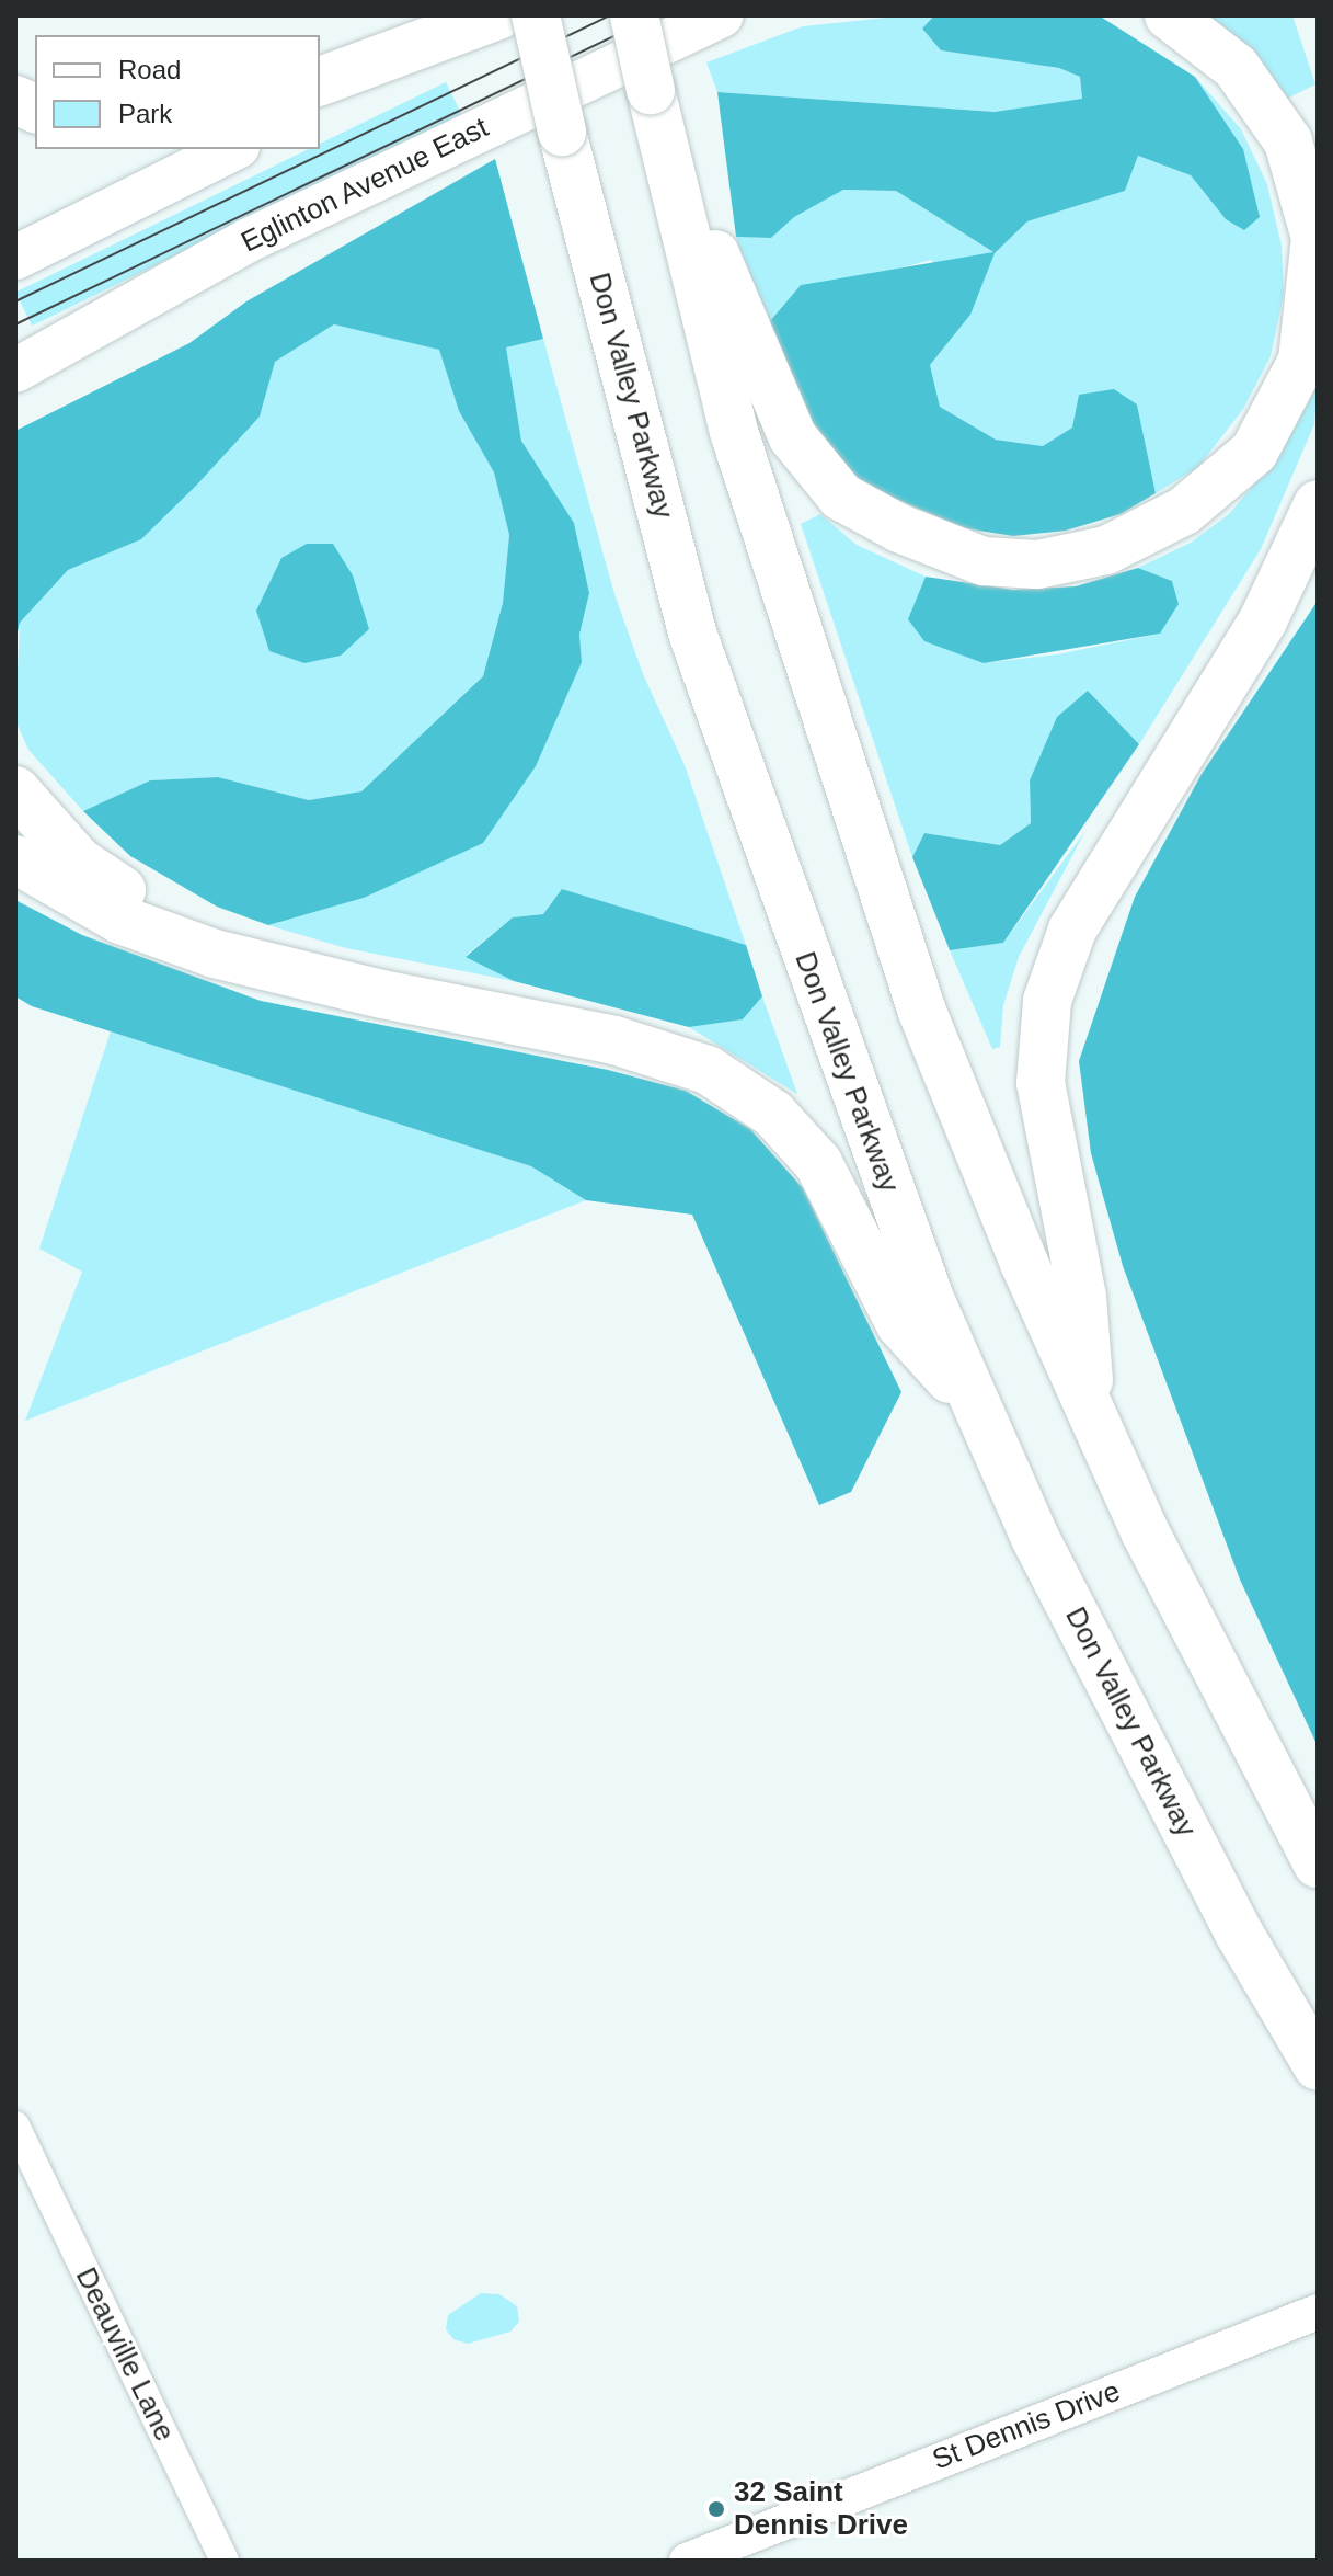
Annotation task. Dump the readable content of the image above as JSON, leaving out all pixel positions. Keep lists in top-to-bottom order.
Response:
{
  "streets": {
    "highway": ["Don Valley Parkway"],
    "main road": ["Eglinton Avenue East"],
    "street": ["Deauville Lane", "St Dennis Drive"]
  },
  "places": ["32 Saint Dennis Drive"],
  "legend": ["Road", "Park"]
}
